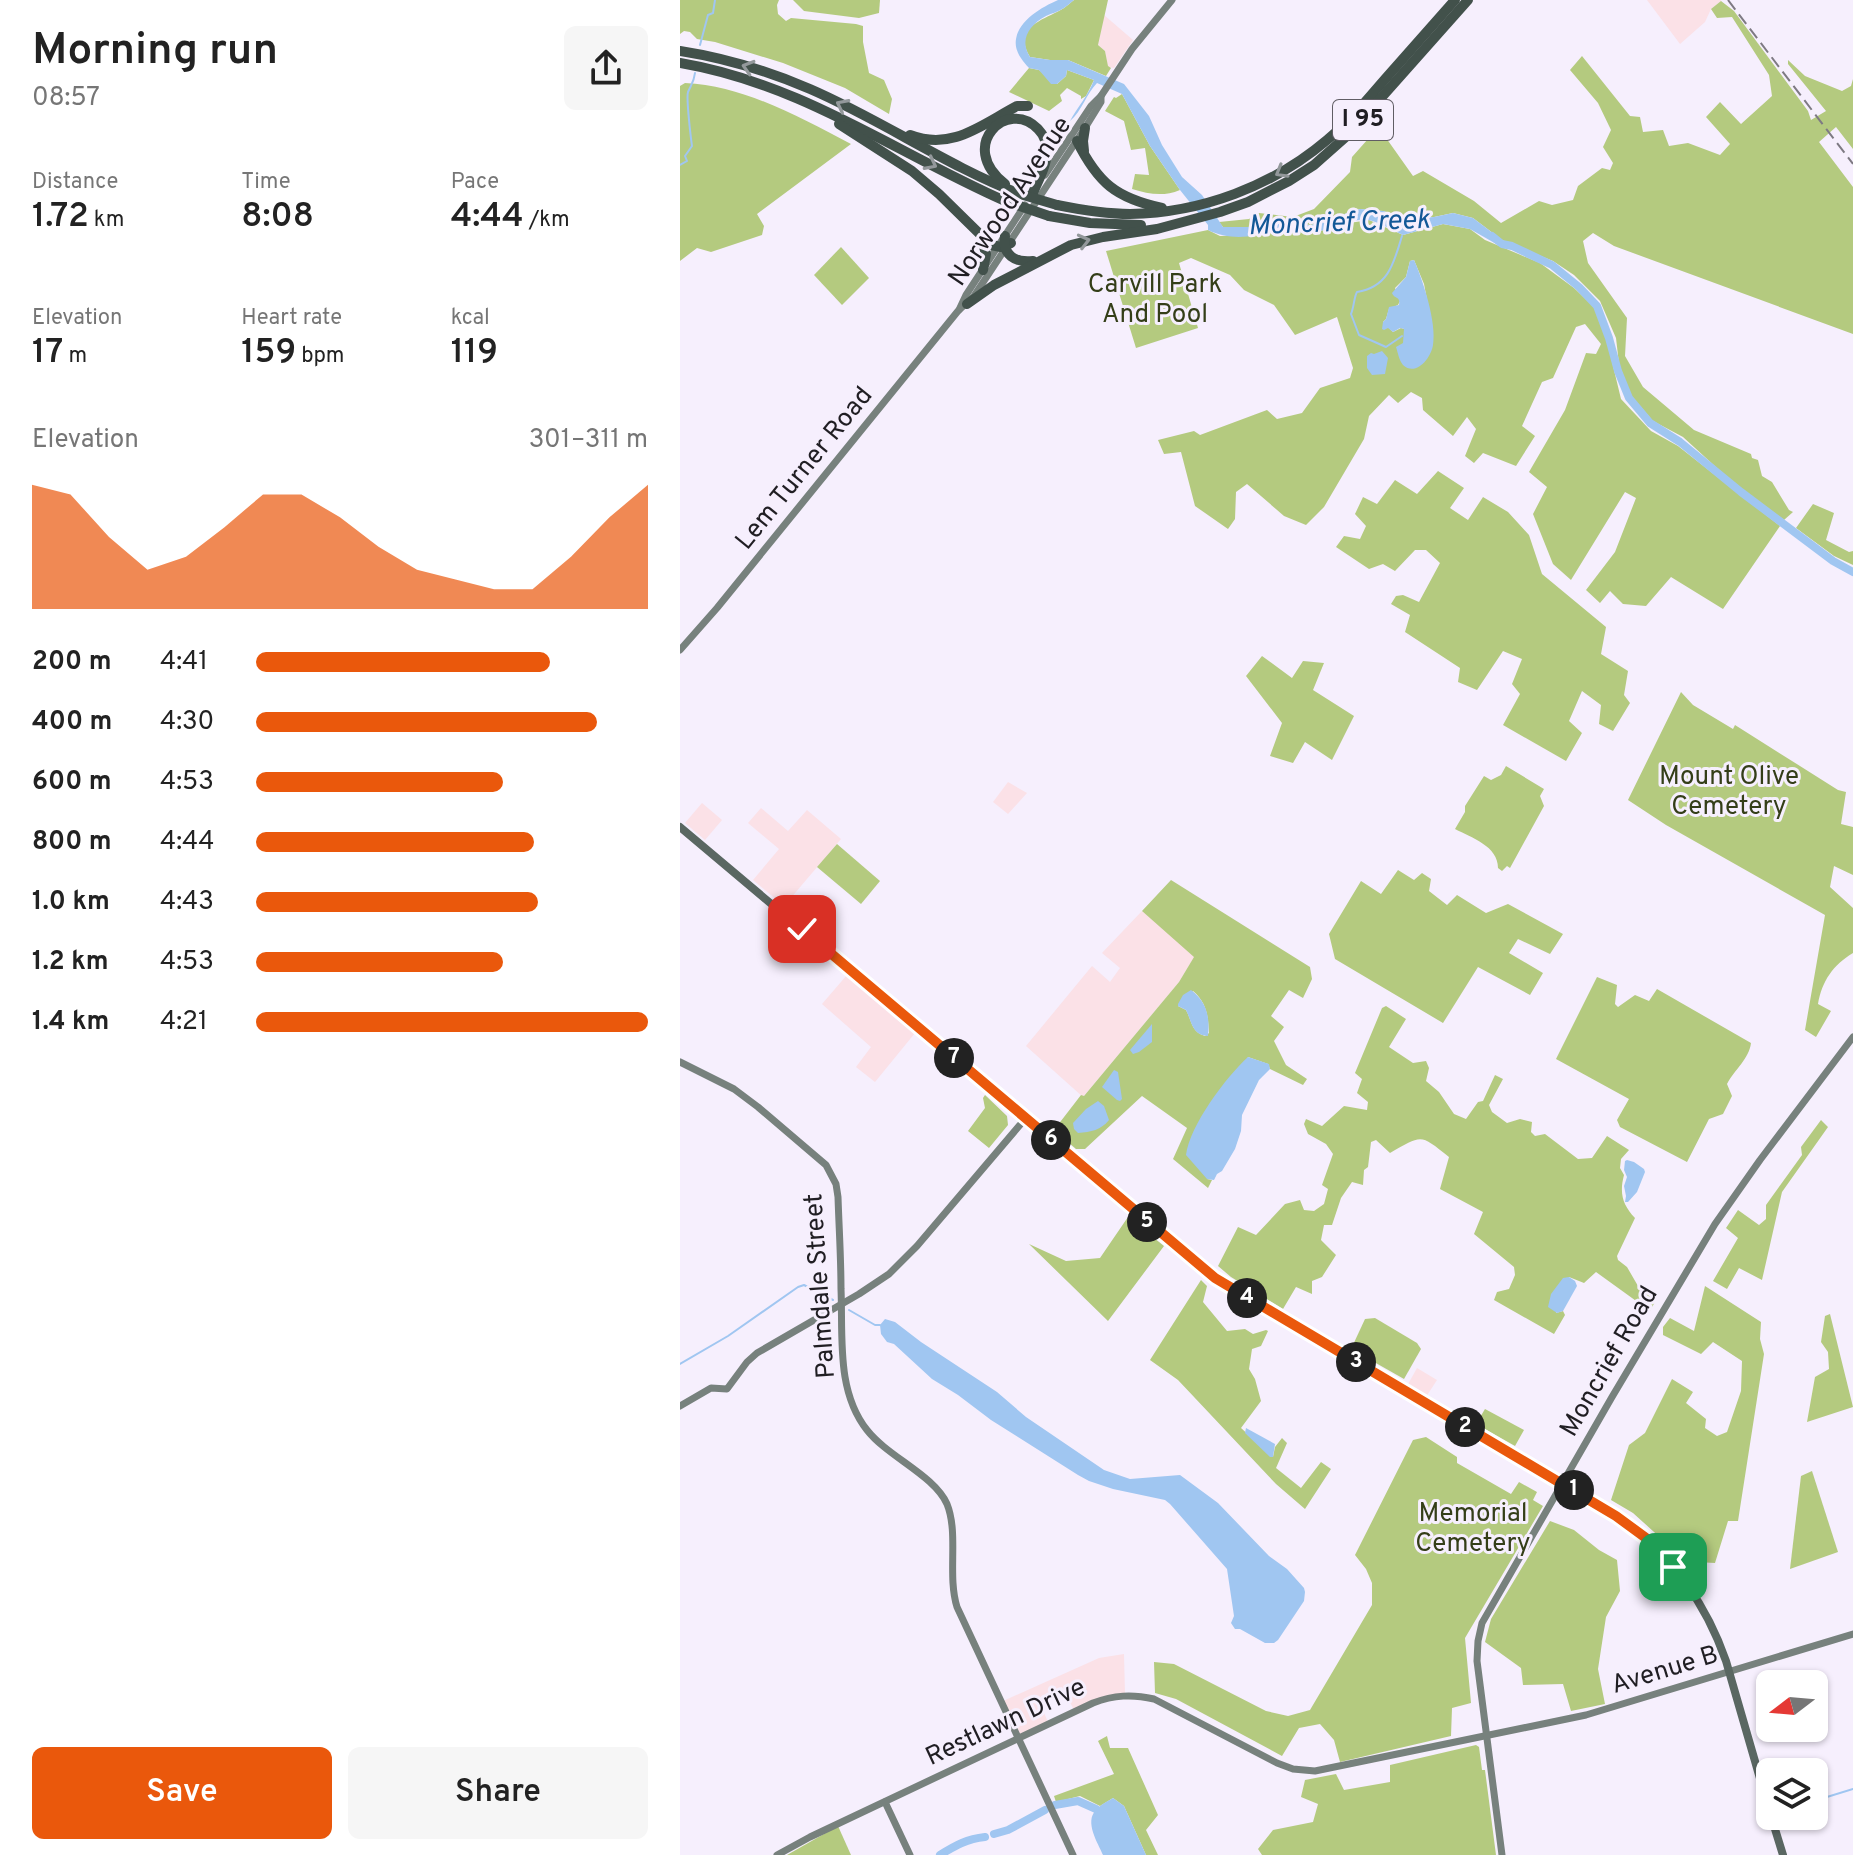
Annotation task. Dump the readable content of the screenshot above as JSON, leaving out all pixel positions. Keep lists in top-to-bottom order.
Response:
{
  "streets": {
    "highway": ["I 95"],
    "street": [
      "Norwood Avenue",
      "Lem Turner Road",
      "Palmdale Street",
      "Moncrief Road",
      "Avenue B",
      "Restlawn Drive"
    ]
  },
  "crossings": [
    ["Norwood Avenue", "Lem Turner Road"],
    ["Palmdale Street", "Restlawn Drive"],
    ["Moncrief Road", "Avenue B"],
    ["Moncrief Road", "Restlawn Drive"],
    ["Avenue B", "Restlawn Drive"]
  ],
  "water": ["Moncrief Creek"],
  "parks": ["Carvill Park And Pool", "Mount Olive Cemetery", "Memorial Cemetery"],
  "north": "left",
  "page": {
    "heading": ["Morning run", "08:57"],
    "stats": [
      ["Distance", "1.72 km"],
      ["Time", "8:08"],
      ["Pace", "4:44 /km"],
      ["Elevation", "17 m"],
      ["Heart rate", "159 bpm"],
      ["kcal", "119"]
    ],
    "chart": ["Elevation", "301–311 m"],
    "list": [
      {
        "name": "200 m",
        "note": "4:41"
      },
      {
        "name": "400 m",
        "note": "4:30"
      },
      {
        "name": "600 m",
        "note": "4:53"
      },
      {
        "name": "800 m",
        "note": "4:44"
      },
      {
        "name": "1.0 km",
        "note": "4:43"
      },
      {
        "name": "1.2 km",
        "note": "4:53"
      },
      {
        "name": "1.4 km",
        "note": "4:21"
      }
    ],
    "pins": [
      "7",
      "6",
      "5",
      "4",
      "3",
      "2",
      "1"
    ],
    "buttons": ["Save", "Share"]
  }
}
